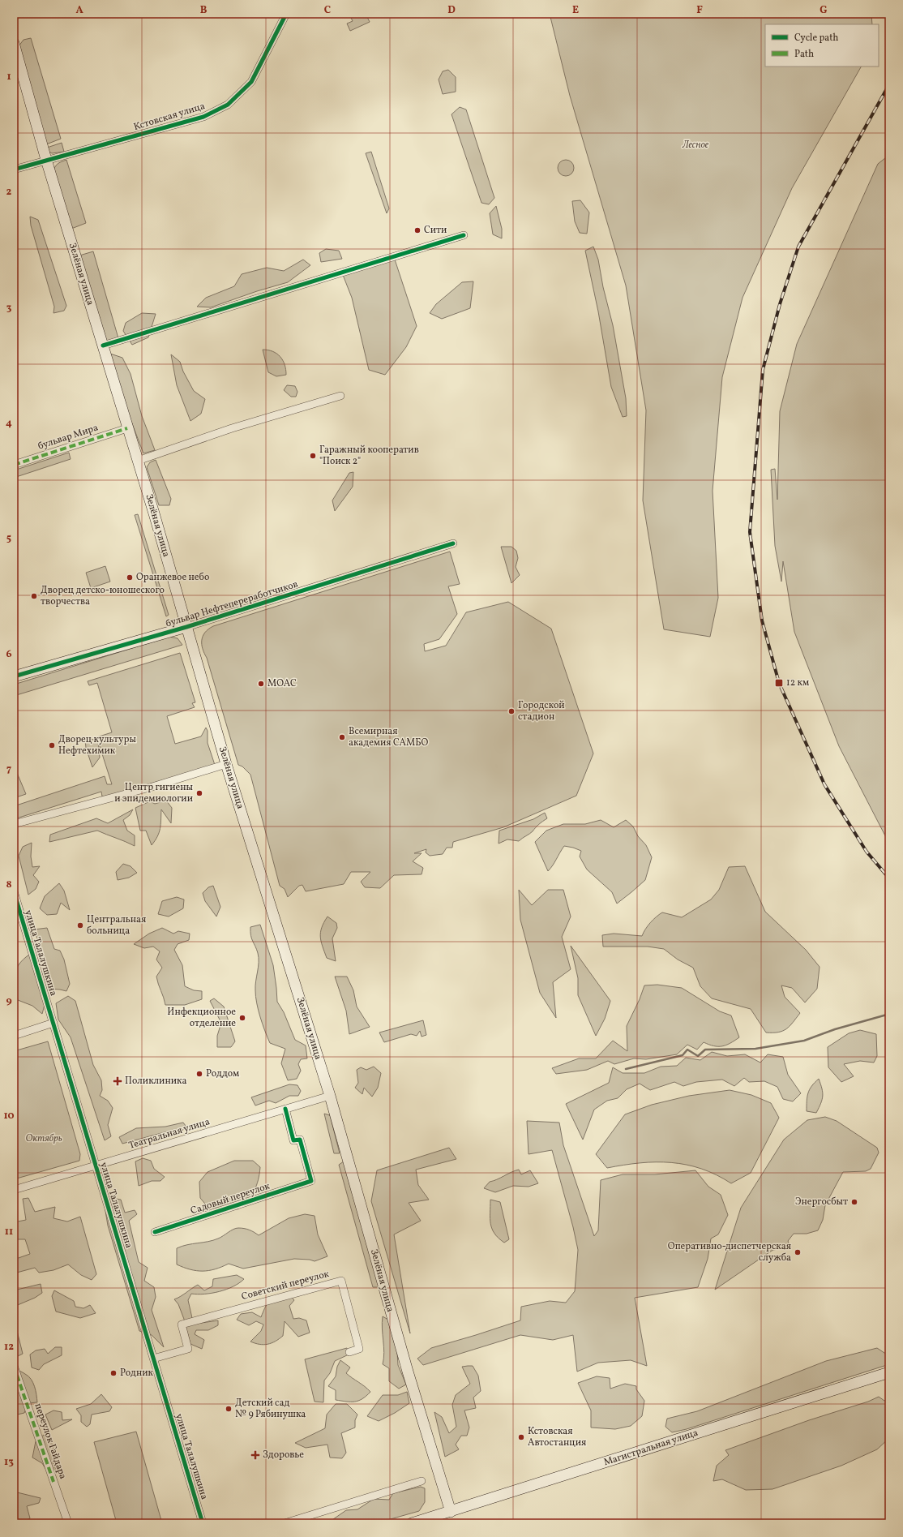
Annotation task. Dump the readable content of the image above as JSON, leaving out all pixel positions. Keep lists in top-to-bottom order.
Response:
{
  "streets": {
    "main road": ["Зелёная улица", "бульвар Нефтепереработчиков", "Магистральная улица"],
    "street": [
      "Кстовская улица",
      "бульвар Мира",
      "улица Талалушкина",
      "Театральная улица",
      "Садовый переулок",
      "Советский переулок",
      "переулок Гайдара"
    ]
  },
  "crossings": [
    ["Кстовская улица", "Зелёная улица"],
    ["Зелёная улица", "бульвар Мира"],
    ["Зелёная улица", "бульвар Нефтепереработчиков"],
    ["Зелёная улица", "Театральная улица"],
    ["Зелёная улица", "Магистральная улица"],
    ["улица Талалушкина", "Театральная улица"],
    ["улица Талалушкина", "Советский переулок"],
    ["Театральная улица", "Садовый переулок"]
  ],
  "parks": ["Лесное", "Октябрь"],
  "places": {
    "other": [
      "Сити",
      "Гаражный кооператив \"Поиск 2\"",
      "Оранжевое небо",
      "Дворец детско-юношеского творчества",
      "МОАС",
      "Городской стадион",
      "Всемирная академия САМБО",
      "Дворец культуры Нефтехимик",
      "Центр гигиены и эпидемиологии",
      "Центральная больница",
      "Инфекционное отделение",
      "Роддом",
      "Энергосбыт",
      "Оперативно-диспетчерская служба",
      "Родник",
      "Детский сад № 9 Рябинушка",
      "Кстовская Автостанция"
    ],
    "transit": ["12 км"],
    "health": ["Поликлиника", "Здоровье"]
  },
  "legend": ["Cycle path", "Path"],
  "grid": {
    "columns": [
      "A",
      "B",
      "C",
      "D",
      "E",
      "F",
      "G"
    ],
    "rows": [
      "1",
      "2",
      "3",
      "4",
      "5",
      "6",
      "7",
      "8",
      "9",
      "10",
      "11",
      "12",
      "13"
    ]
  }
}
